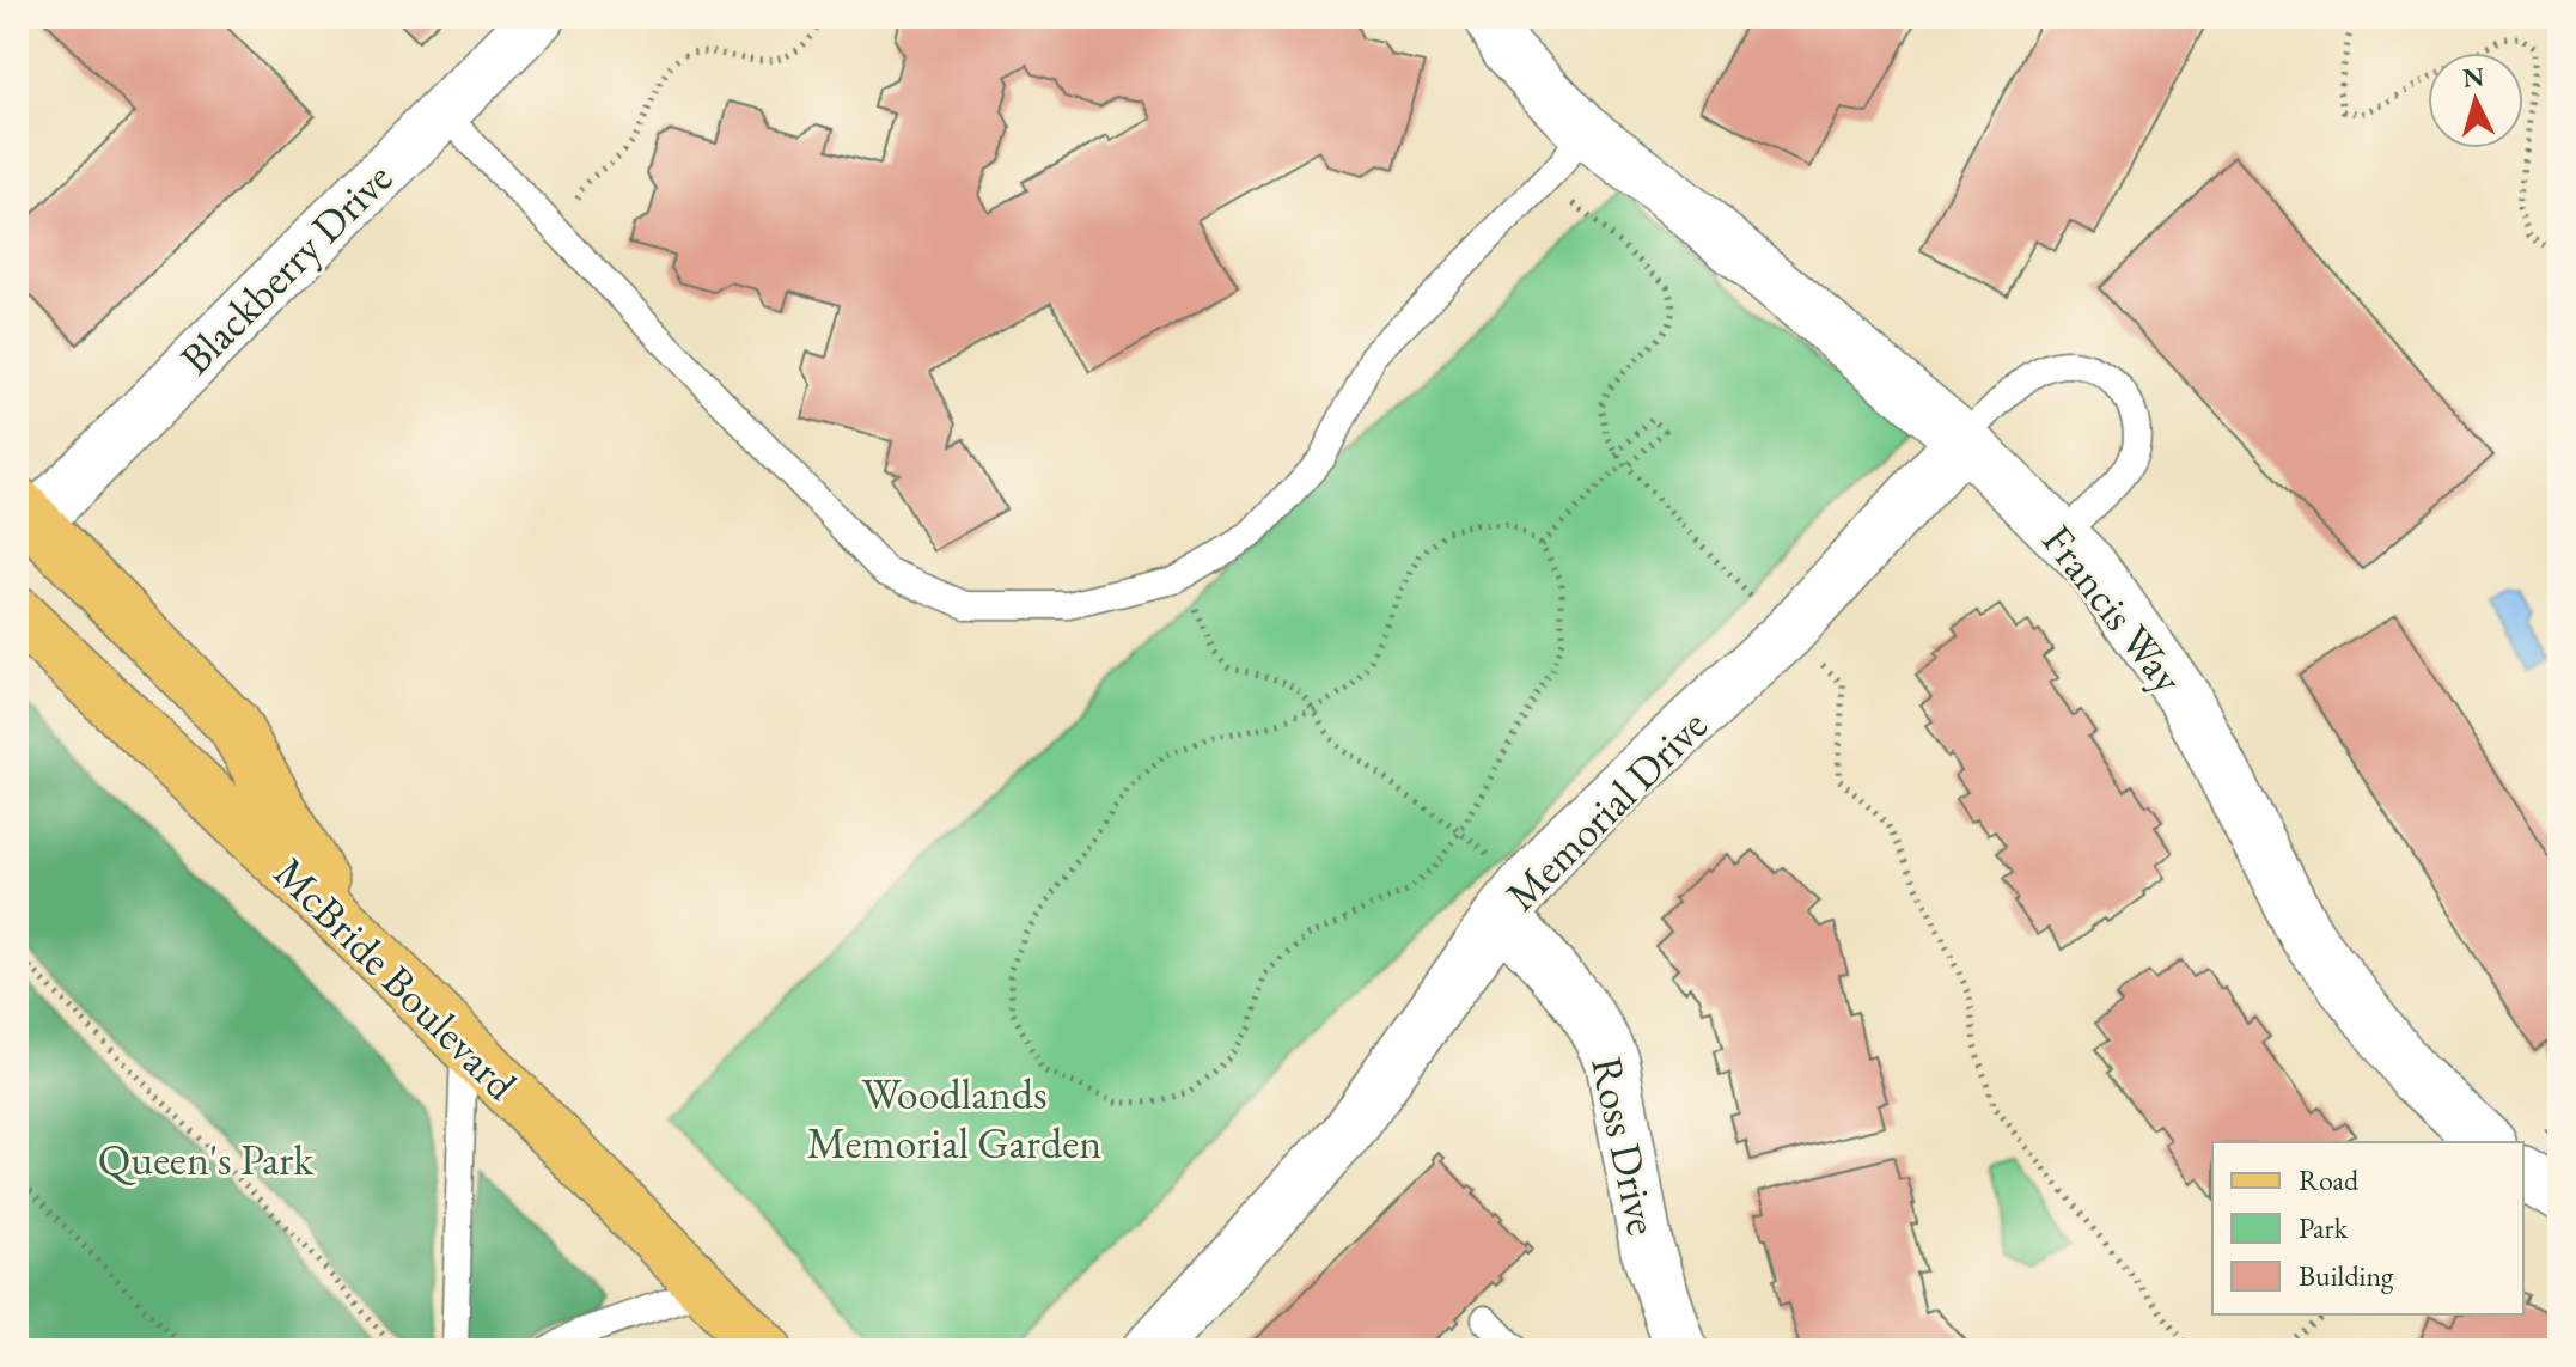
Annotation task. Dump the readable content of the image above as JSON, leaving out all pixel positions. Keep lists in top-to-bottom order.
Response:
{
  "streets": {
    "main road": ["McBride Boulevard"],
    "street": [
      "Blackberry Drive",
      "Francis Way",
      "Memorial Drive",
      "Ross Drive"
    ]
  },
  "crossings": [
    ["Francis Way", "Memorial Drive"],
    ["Memorial Drive", "Ross Drive"]
  ],
  "parks": ["Woodlands Memorial Garden", "Queen's Park"],
  "legend": ["Road", "Park", "Building"],
  "north": "top"
}
